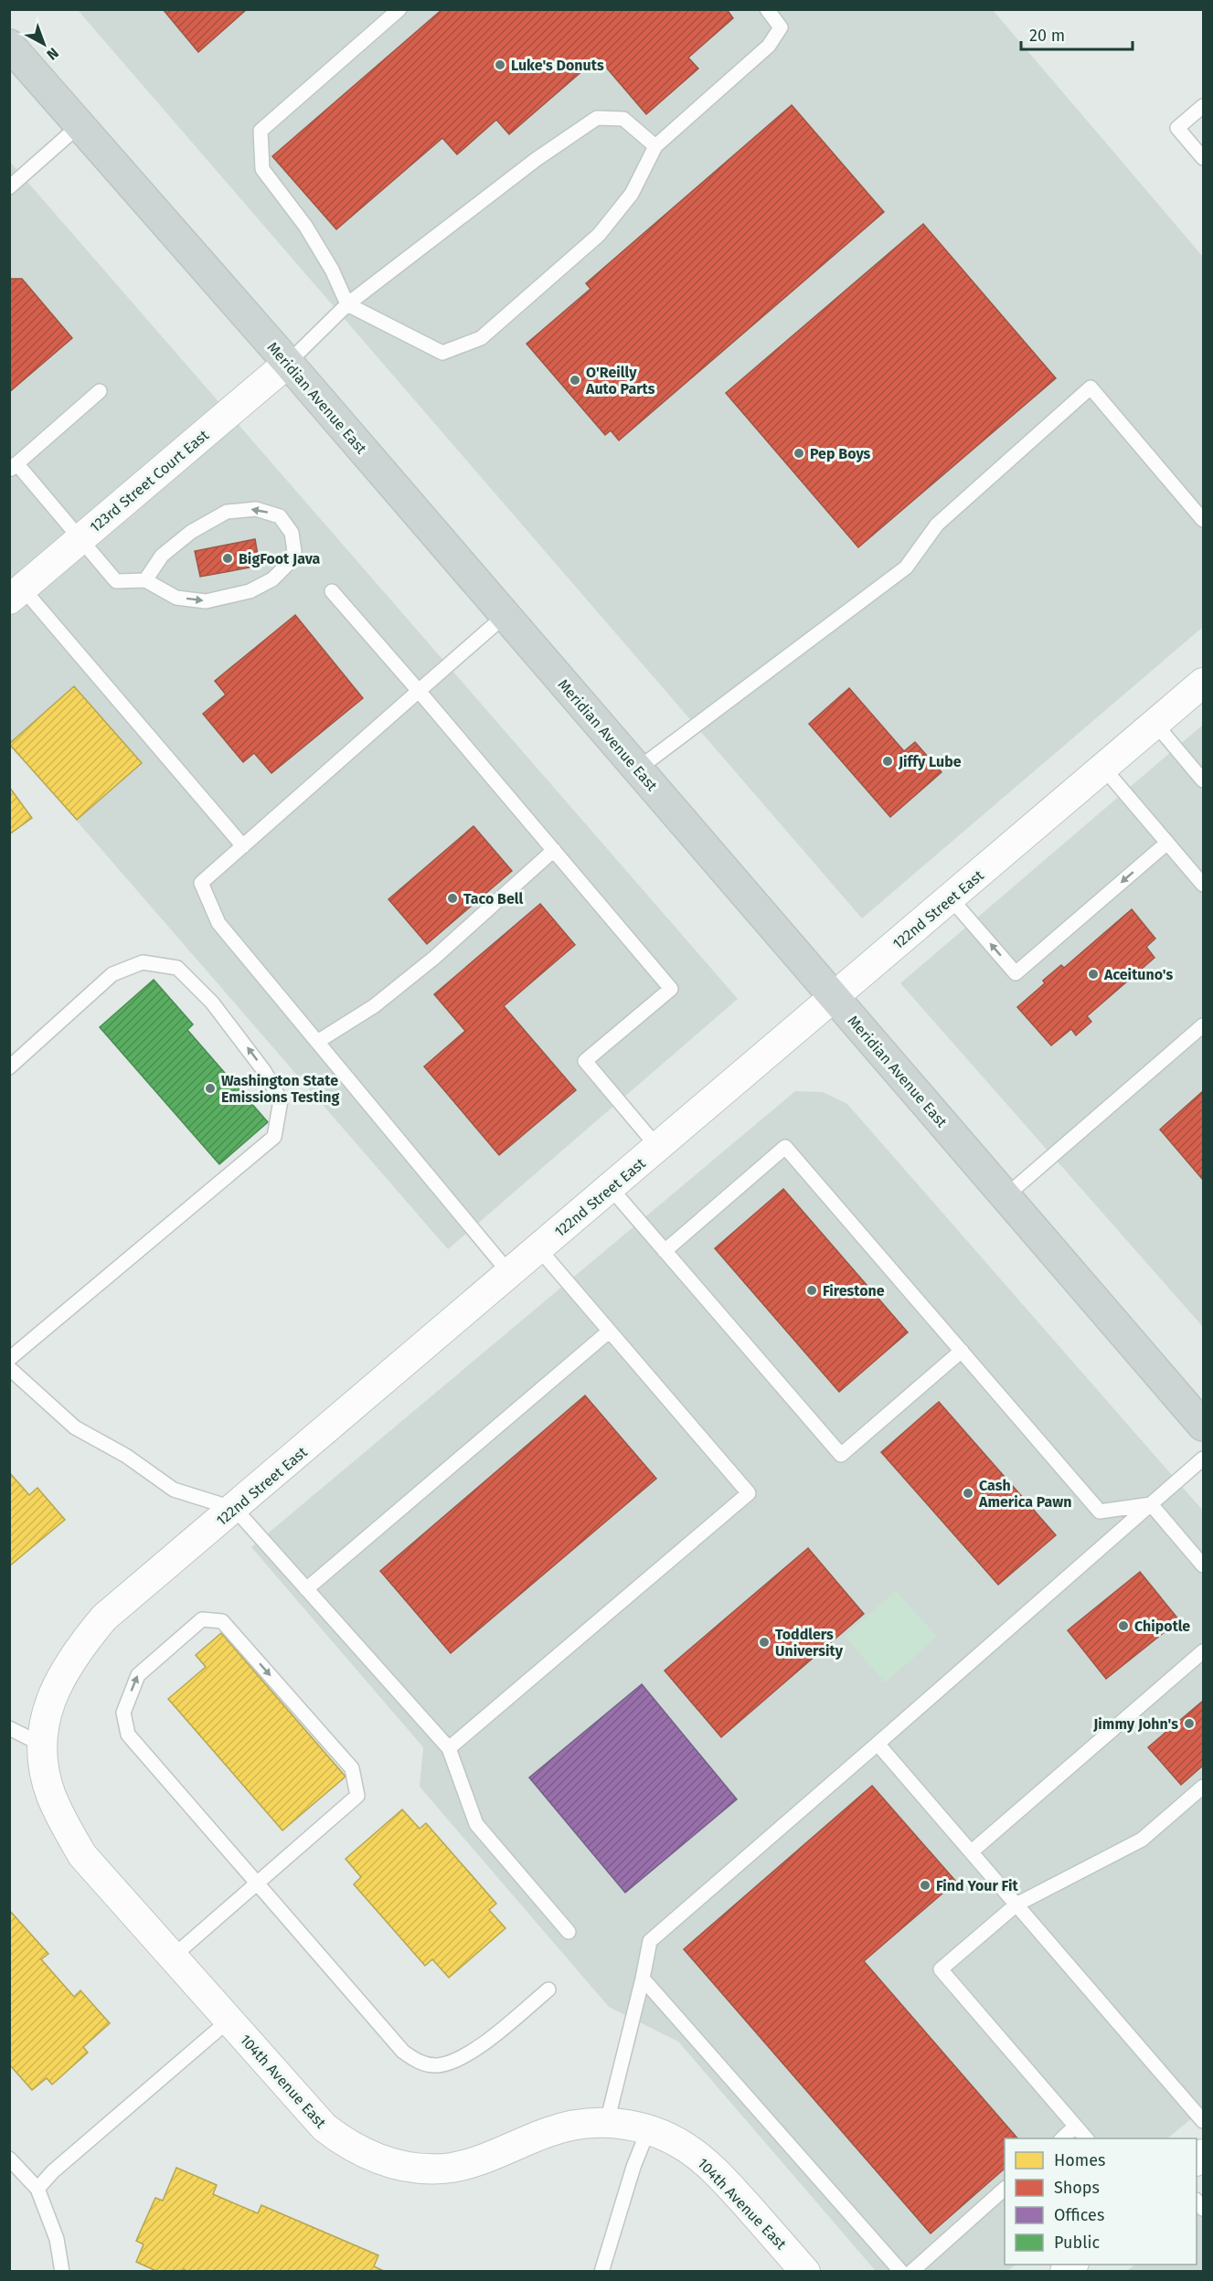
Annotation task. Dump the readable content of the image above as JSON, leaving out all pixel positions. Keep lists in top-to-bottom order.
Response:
{
  "streets": {
    "main road": ["Meridian Avenue East"],
    "street": ["123rd Street Court East", "122nd Street East", "104th Avenue East"]
  },
  "crossings": [
    ["Meridian Avenue East", "123rd Street Court East"],
    ["Meridian Avenue East", "122nd Street East"],
    ["122nd Street East", "104th Avenue East"]
  ],
  "places": [
    "Luke's Donuts",
    "O'Reilly Auto Parts",
    "Pep Boys",
    "BigFoot Java",
    "Jiffy Lube",
    "Taco Bell",
    "Aceituno's",
    "Washington State Emissions Testing",
    "Firestone",
    "Cash America Pawn",
    "Chipotle",
    "Toddlers University",
    "Jimmy John's",
    "Find Your Fit"
  ],
  "legend": [
    "Homes",
    "Shops",
    "Offices",
    "Public"
  ],
  "scale_bar": "20 m",
  "north": "bottom right"
}
